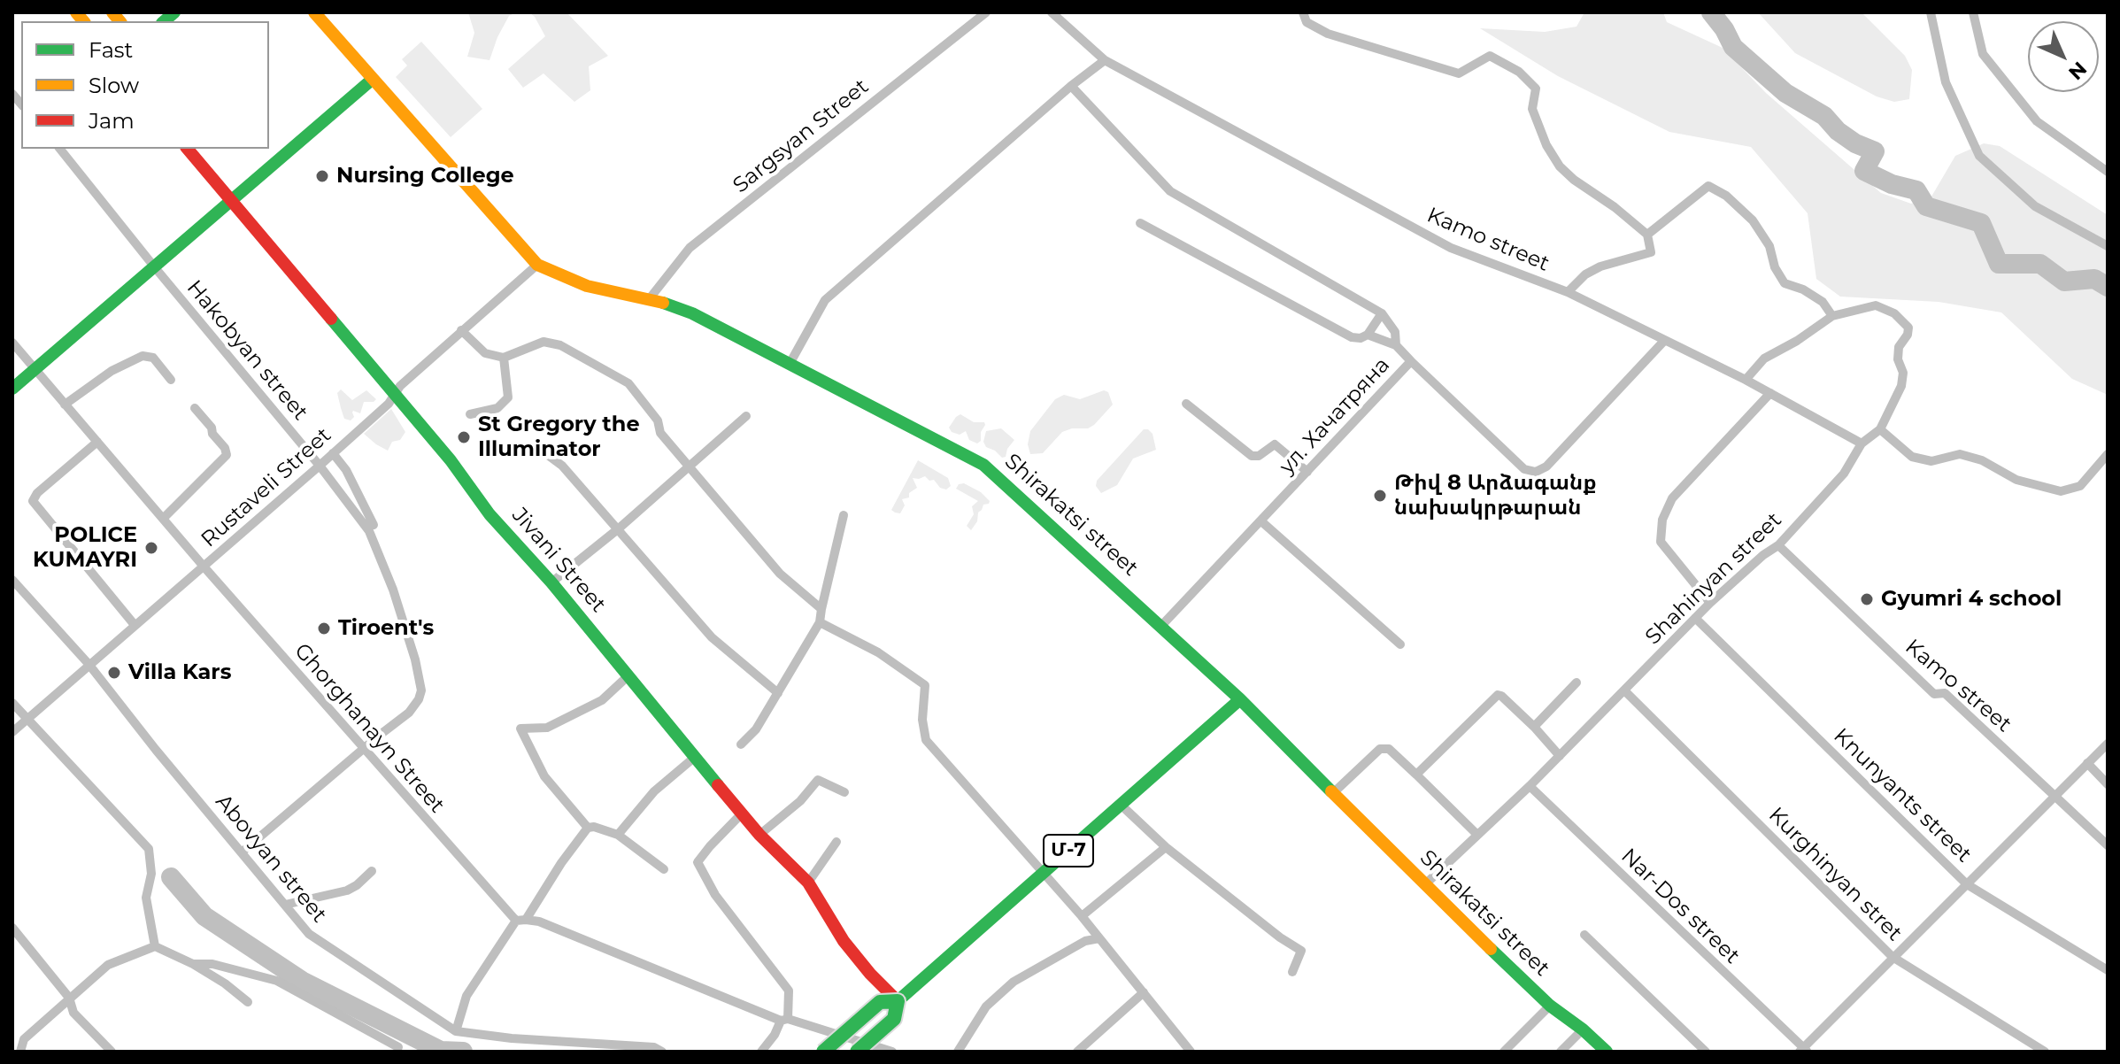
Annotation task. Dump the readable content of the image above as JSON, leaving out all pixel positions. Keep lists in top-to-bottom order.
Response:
{
  "streets": {
    "main road": ["Shirakatsi street", "Jivani Street", "Մ-7"],
    "street": [
      "Sargsyan Street",
      "Kamo street",
      "Hakobyan street",
      "ул. Хачатряна",
      "Rustaveli Street",
      "Shahinyan street",
      "Ghorghanayn Street",
      "Knunyants street",
      "Abovyan street",
      "Kurghinyan stret",
      "Nar-Dos street"
    ]
  },
  "crossings": [
    ["Sargsyan Street", "Shirakatsi street"],
    ["Kamo street", "ул. Хачатряна"],
    ["Kamo street", "Shahinyan street"],
    ["Hakobyan street", "Rustaveli Street"],
    ["Hakobyan street", "Ghorghanayn Street"],
    ["Hakobyan street", "Abovyan street"],
    ["ул. Хачатряна", "Shirakatsi street"],
    ["Rustaveli Street", "Shirakatsi street"],
    ["Rustaveli Street", "Jivani Street"],
    ["Rustaveli Street", "Ghorghanayn Street"],
    ["Rustaveli Street", "Abovyan street"],
    ["Shirakatsi street", "Shahinyan street"],
    ["Shirakatsi street", "Մ-7"],
    ["Jivani Street", "Մ-7"],
    ["Shahinyan street", "Knunyants street"],
    ["Shahinyan street", "Kurghinyan stret"],
    ["Shahinyan street", "Nar-Dos street"]
  ],
  "places": [
    "Nursing College",
    "St Gregory the Illuminator",
    "Թիվ 8 Արձագանք նախակրթարան",
    "POLICE KUMAYRI",
    "Gyumri 4 school",
    "Tiroent's",
    "Villa Kars"
  ],
  "legend": ["Fast", "Slow", "Jam"],
  "north": "bottom right"
}
